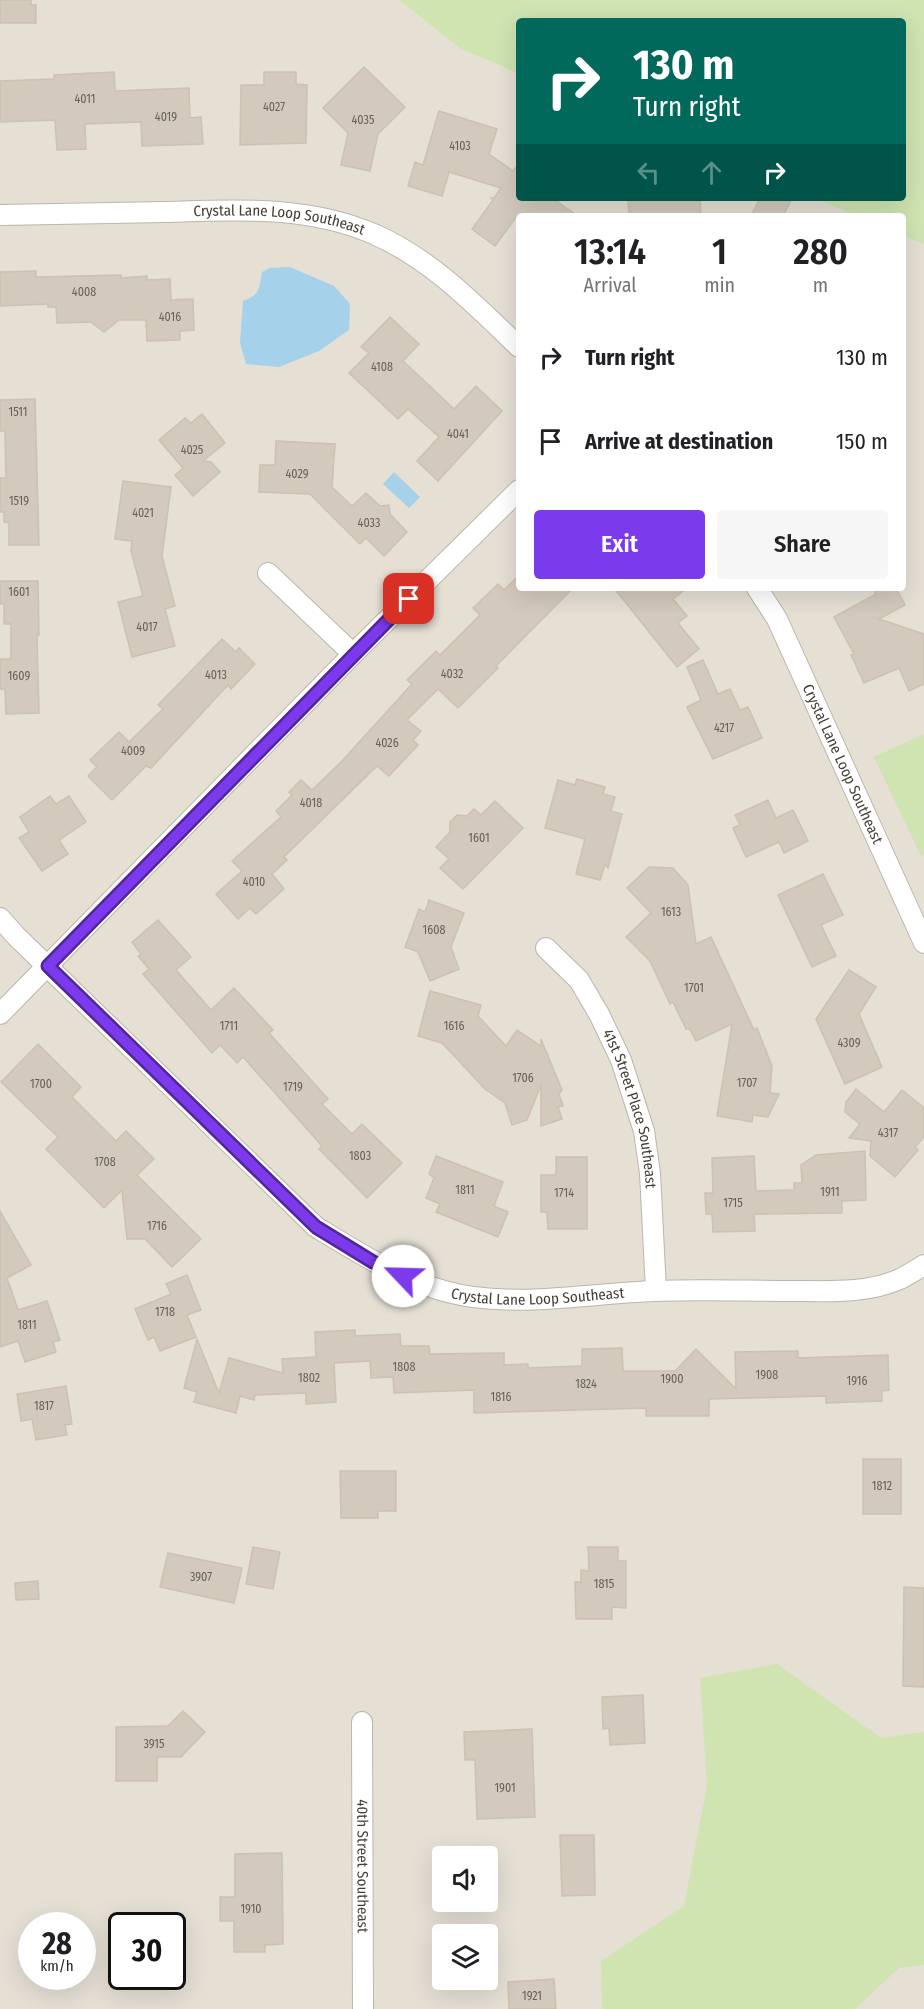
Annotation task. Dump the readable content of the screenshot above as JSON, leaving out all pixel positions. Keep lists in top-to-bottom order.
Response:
{
  "streets": {
    "street": ["Crystal Lane Loop Southeast", "41st Street Place Southeast", "40th Street Southeast"]
  },
  "crossings": [
    ["Crystal Lane Loop Southeast", "41st Street Place Southeast"]
  ],
  "house_numbers": [
    "4011",
    "4027",
    "4019",
    "4035",
    "4103",
    "4008",
    "4016",
    "4108",
    "1511",
    "4041",
    "4025",
    "4029",
    "1519",
    "4021",
    "4033",
    "1601",
    "4017",
    "4032",
    "4013",
    "1609",
    "4217",
    "4026",
    "4009",
    "4018",
    "1601",
    "4010",
    "1613",
    "1608",
    "1701",
    "1711",
    "1616",
    "4309",
    "1706",
    "1707",
    "1700",
    "1719",
    "4317",
    "1803",
    "1708",
    "1811",
    "1911",
    "1714",
    "1715",
    "1716",
    "1718",
    "1811",
    "1808",
    "1908",
    "1802",
    "1900",
    "1916",
    "1824",
    "1816",
    "1817",
    "1812",
    "3907",
    "1815",
    "3915",
    "1901",
    "1910",
    "1921"
  ],
  "page": {
    "turn": ["130 m", "Turn right"],
    "eta": [
      "13:14",
      "Arrival",
      "1",
      "min",
      "280",
      "m"
    ],
    "list": [
      {
        "name": "Turn right",
        "value": "130 m"
      },
      {
        "name": "Arrive at destination",
        "value": "150 m"
      }
    ],
    "buttons": ["Exit", "Share"],
    "speed": "28 km/h",
    "limit": "30"
  }
}
